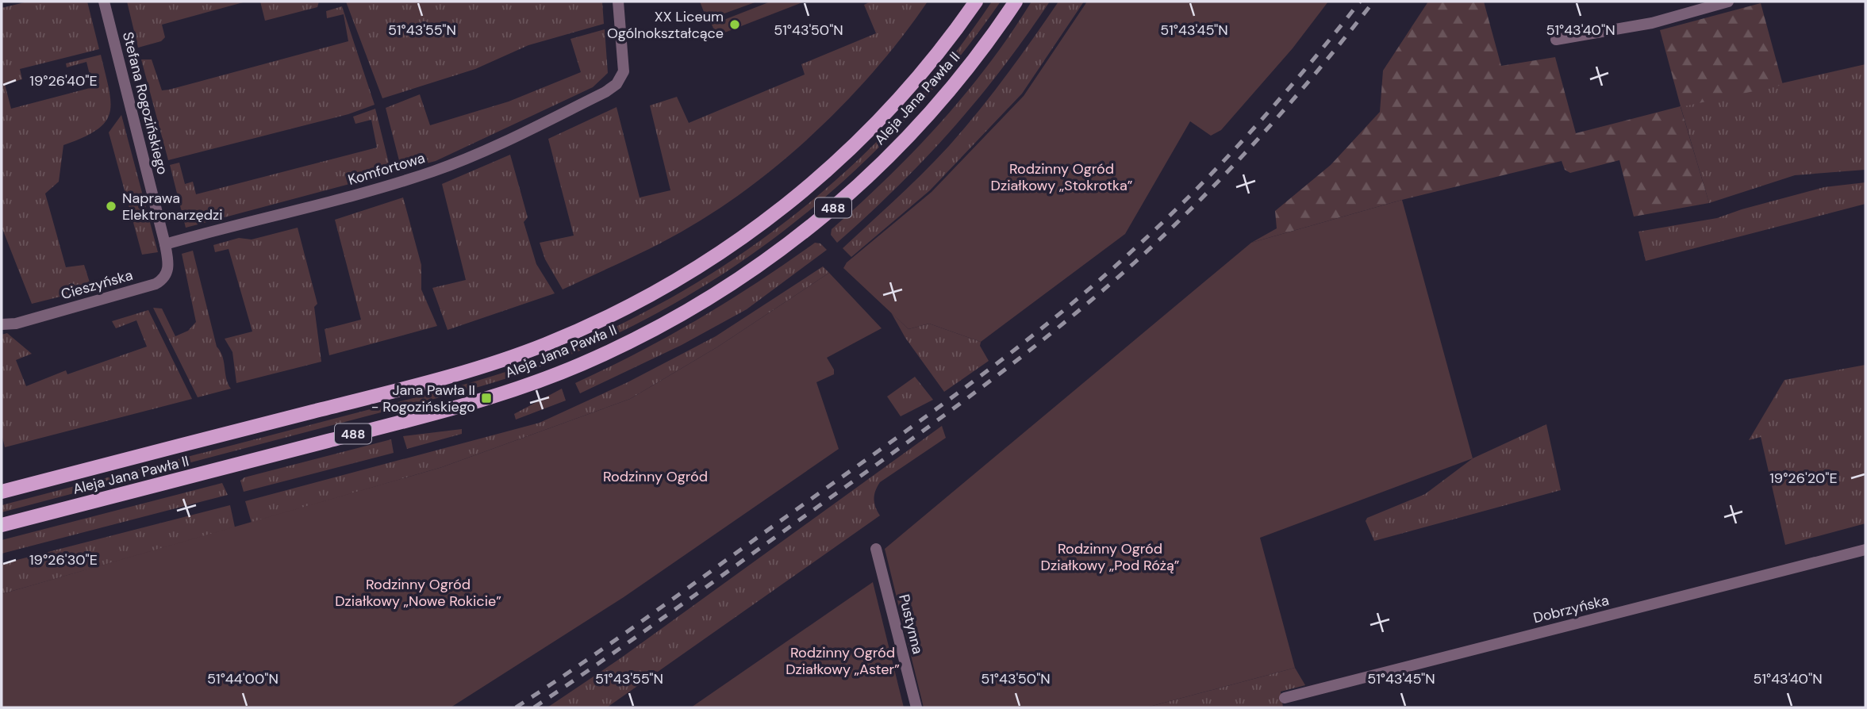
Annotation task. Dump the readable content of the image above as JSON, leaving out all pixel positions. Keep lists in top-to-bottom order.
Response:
{
  "streets": {
    "main road": ["Aleja Jana Pawła II", "488"],
    "street": [
      "Stefana Rogozińskiego",
      "Komfortowa",
      "Cieszyńska",
      "Dobrzyńska",
      "Pustynna"
    ]
  },
  "crossings": [
    ["Stefana Rogozińskiego", "Komfortowa"],
    ["Stefana Rogozińskiego", "Cieszyńska"],
    ["Komfortowa", "Cieszyńska"]
  ],
  "parks": [
    "Rodzinny Ogród Działkowy „Stokrotka”",
    "Rodzinny Ogród",
    "Rodzinny Ogród Działkowy „Pod Różą”",
    "Rodzinny Ogród Działkowy „Nowe Rokicie”",
    "Rodzinny Ogród Działkowy „Aster”"
  ],
  "places": {
    "other": ["XX Liceum Ogólnokształcące", "Naprawa Elektronarzędzi"],
    "transit": ["Jana Pawła II - Rogozińskiego"]
  },
  "coordinates": [
    "51°43'55\"N",
    "51°43'50\"N",
    "51°43'45\"N",
    "51°43'40\"N",
    "19°26'40\"E",
    "19°26'20\"E",
    "19°26'30\"E",
    "51°44'00\"N"
  ]
}
